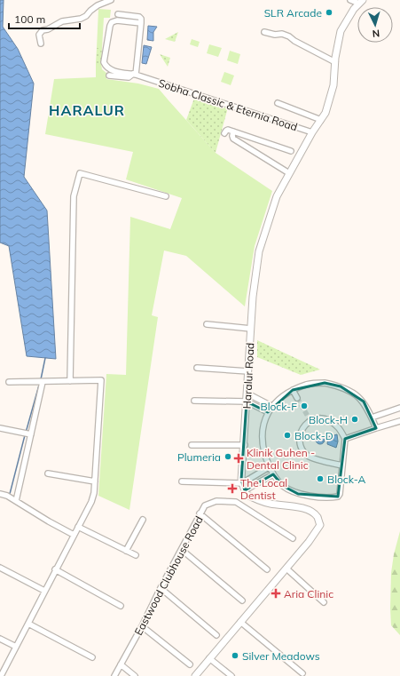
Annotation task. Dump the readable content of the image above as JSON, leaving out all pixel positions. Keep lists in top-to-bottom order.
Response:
{
  "streets": {
    "street": ["Sobha Classic & Eternia Road", "Haralur Road", "Eastwood Clubhouse Road"]
  },
  "crossings": [
    ["Sobha Classic & Eternia Road", "Haralur Road"]
  ],
  "districts": ["HARALUR"],
  "places": {
    "other": [
      "SLR Arcade",
      "Block-F",
      "Block-H",
      "Block-D",
      "Plumeria",
      "Block-A",
      "Silver Meadows"
    ],
    "health": ["Klinik Guhen - Dental Clinic", "The Local Dentist", "Aria Clinic"]
  },
  "scale_bar": "100 m",
  "north": "bottom"
}
